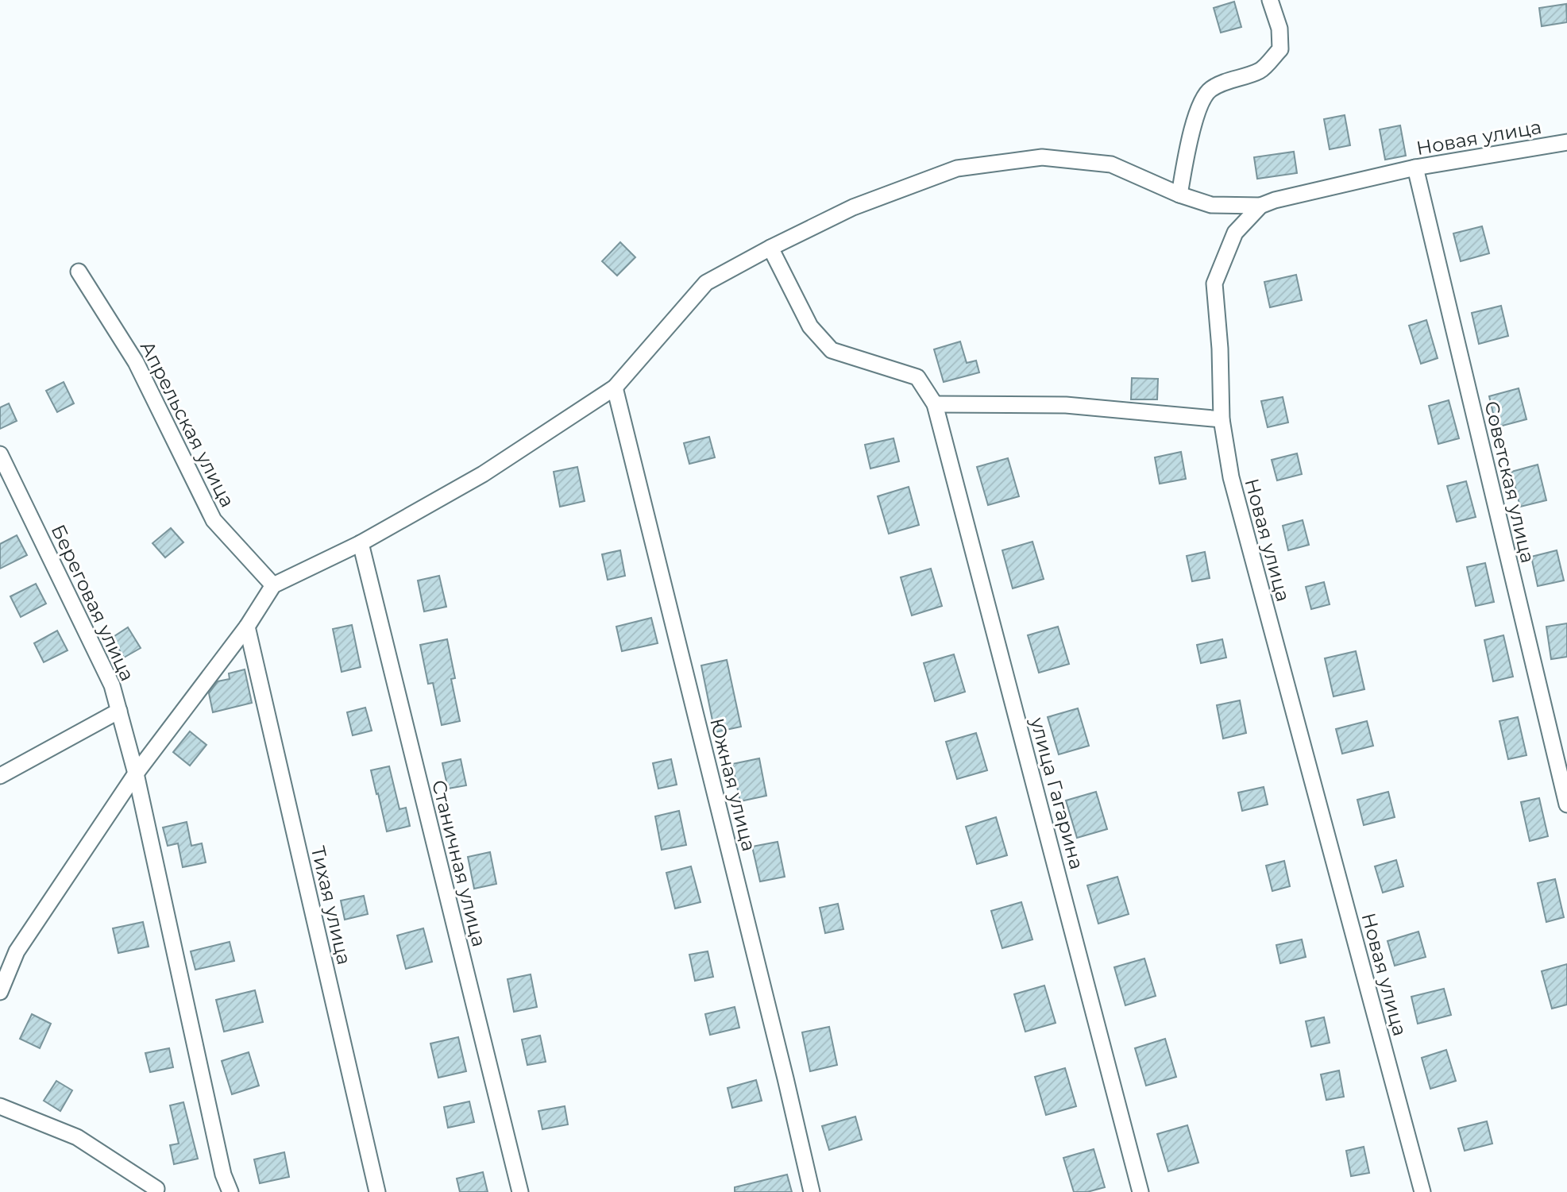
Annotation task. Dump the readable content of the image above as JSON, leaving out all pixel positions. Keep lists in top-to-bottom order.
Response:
{
  "streets": {
    "street": [
      "Новая улица",
      "Апрельская улица",
      "Советская улица",
      "Береговая улица",
      "Южная улица",
      "улица Гагарина",
      "Станичная улица",
      "Тихая улица"
    ]
  },
  "crossings": [
    ["Новая улица", "Советская улица"]
  ]
}
